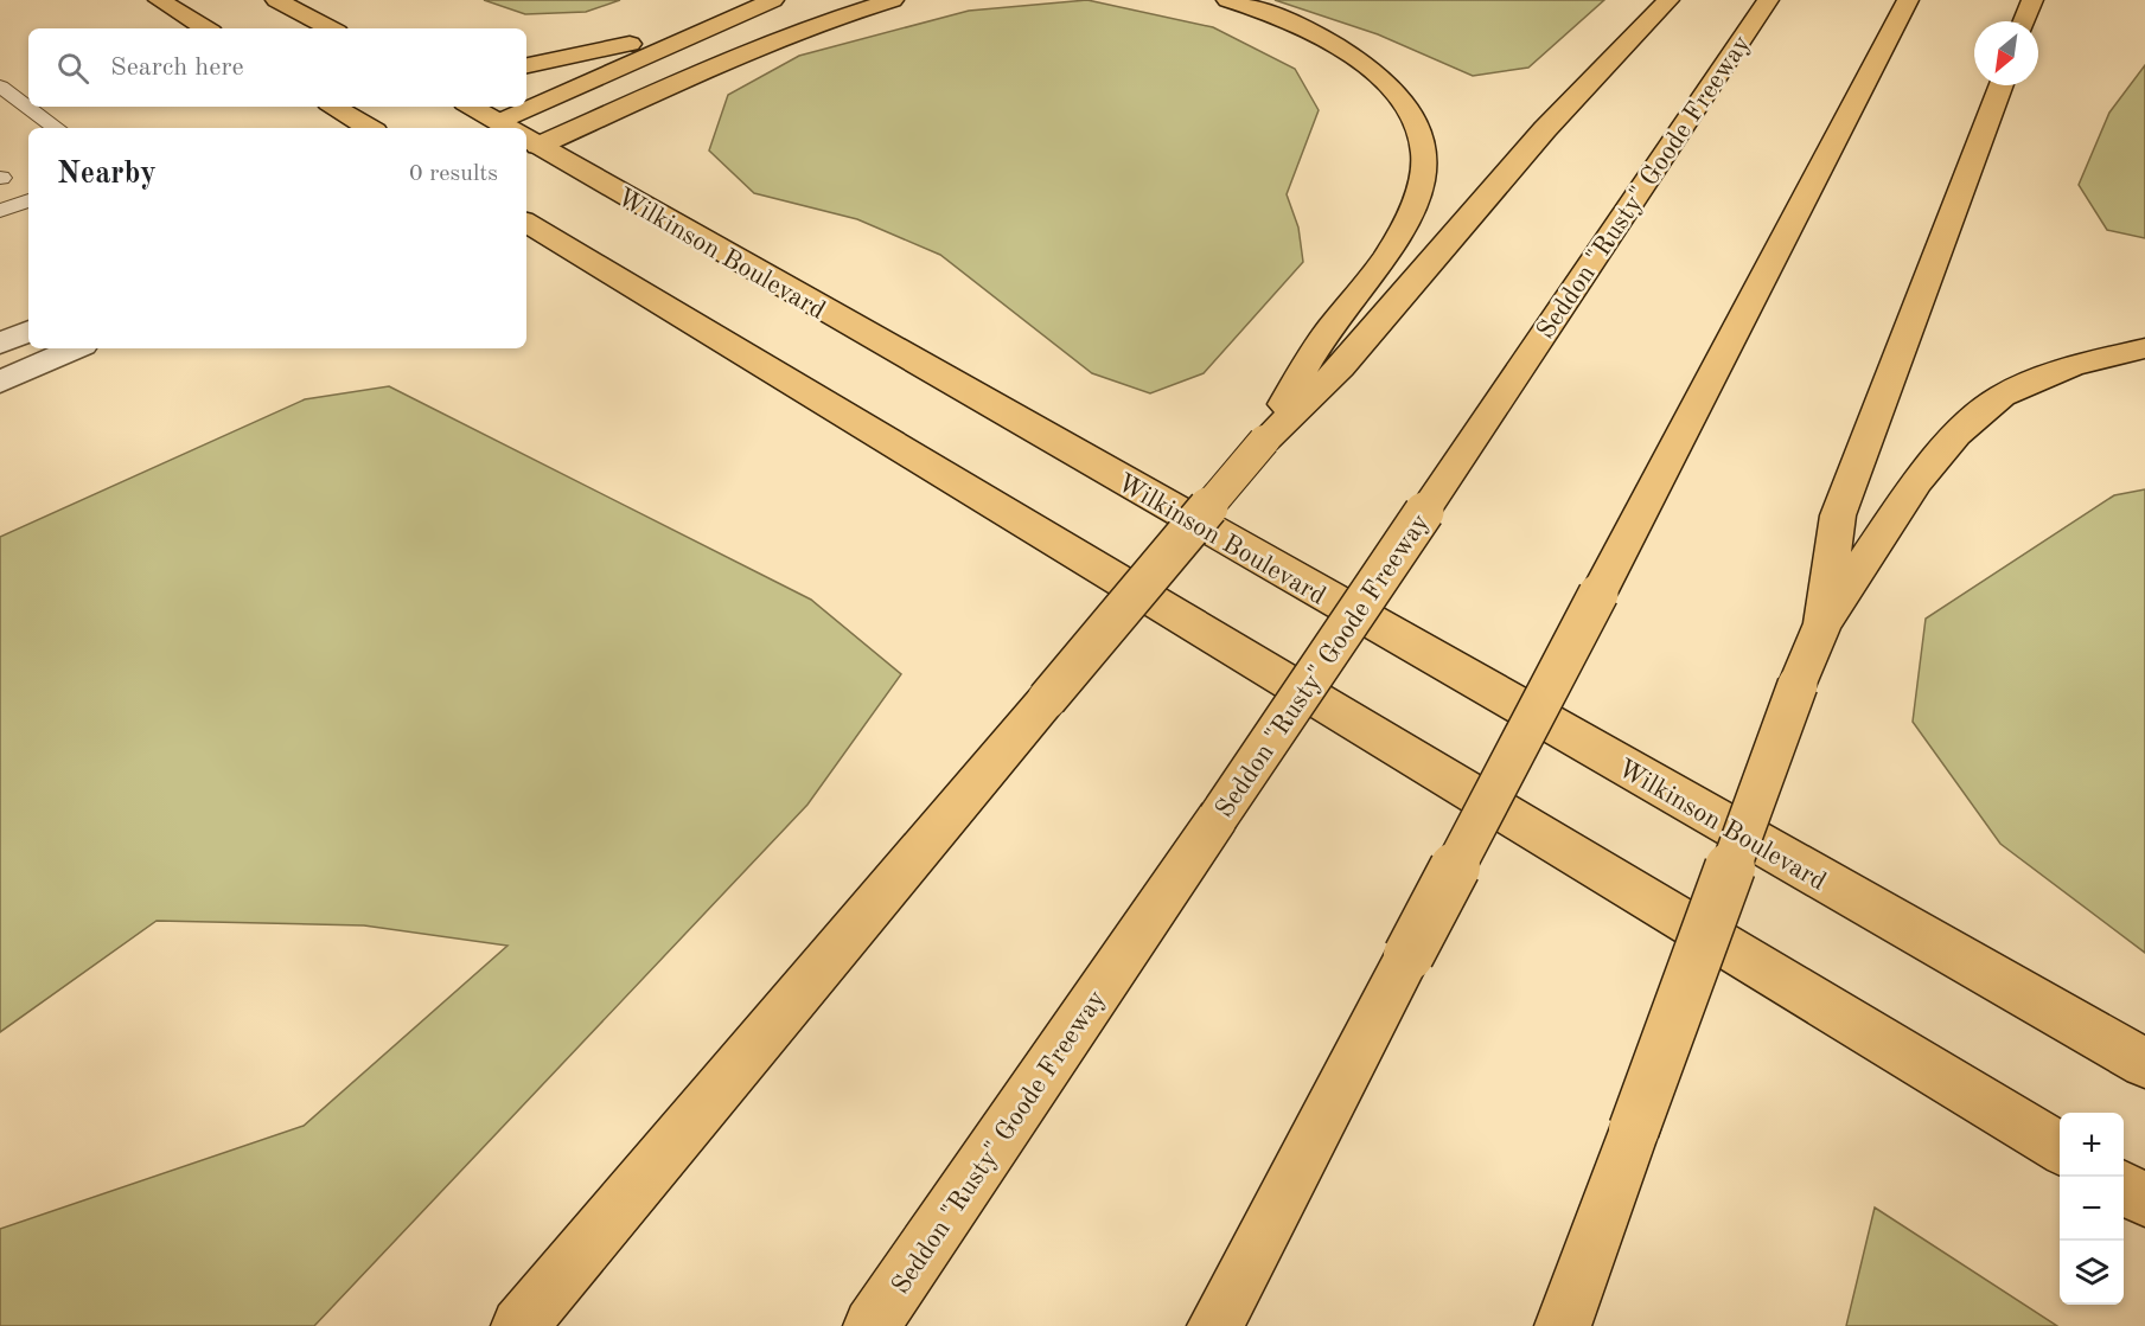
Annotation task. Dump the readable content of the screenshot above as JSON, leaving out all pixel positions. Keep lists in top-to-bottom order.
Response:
{
  "streets": {
    "main road": ["Seddon \"Rusty\" Goode Freeway", "Wilkinson Boulevard"]
  },
  "north": "bottom left",
  "page": {
    "search": "Search here",
    "heading": ["Nearby", "0 results"],
    "map_buttons": ["+", "−"]
  }
}
